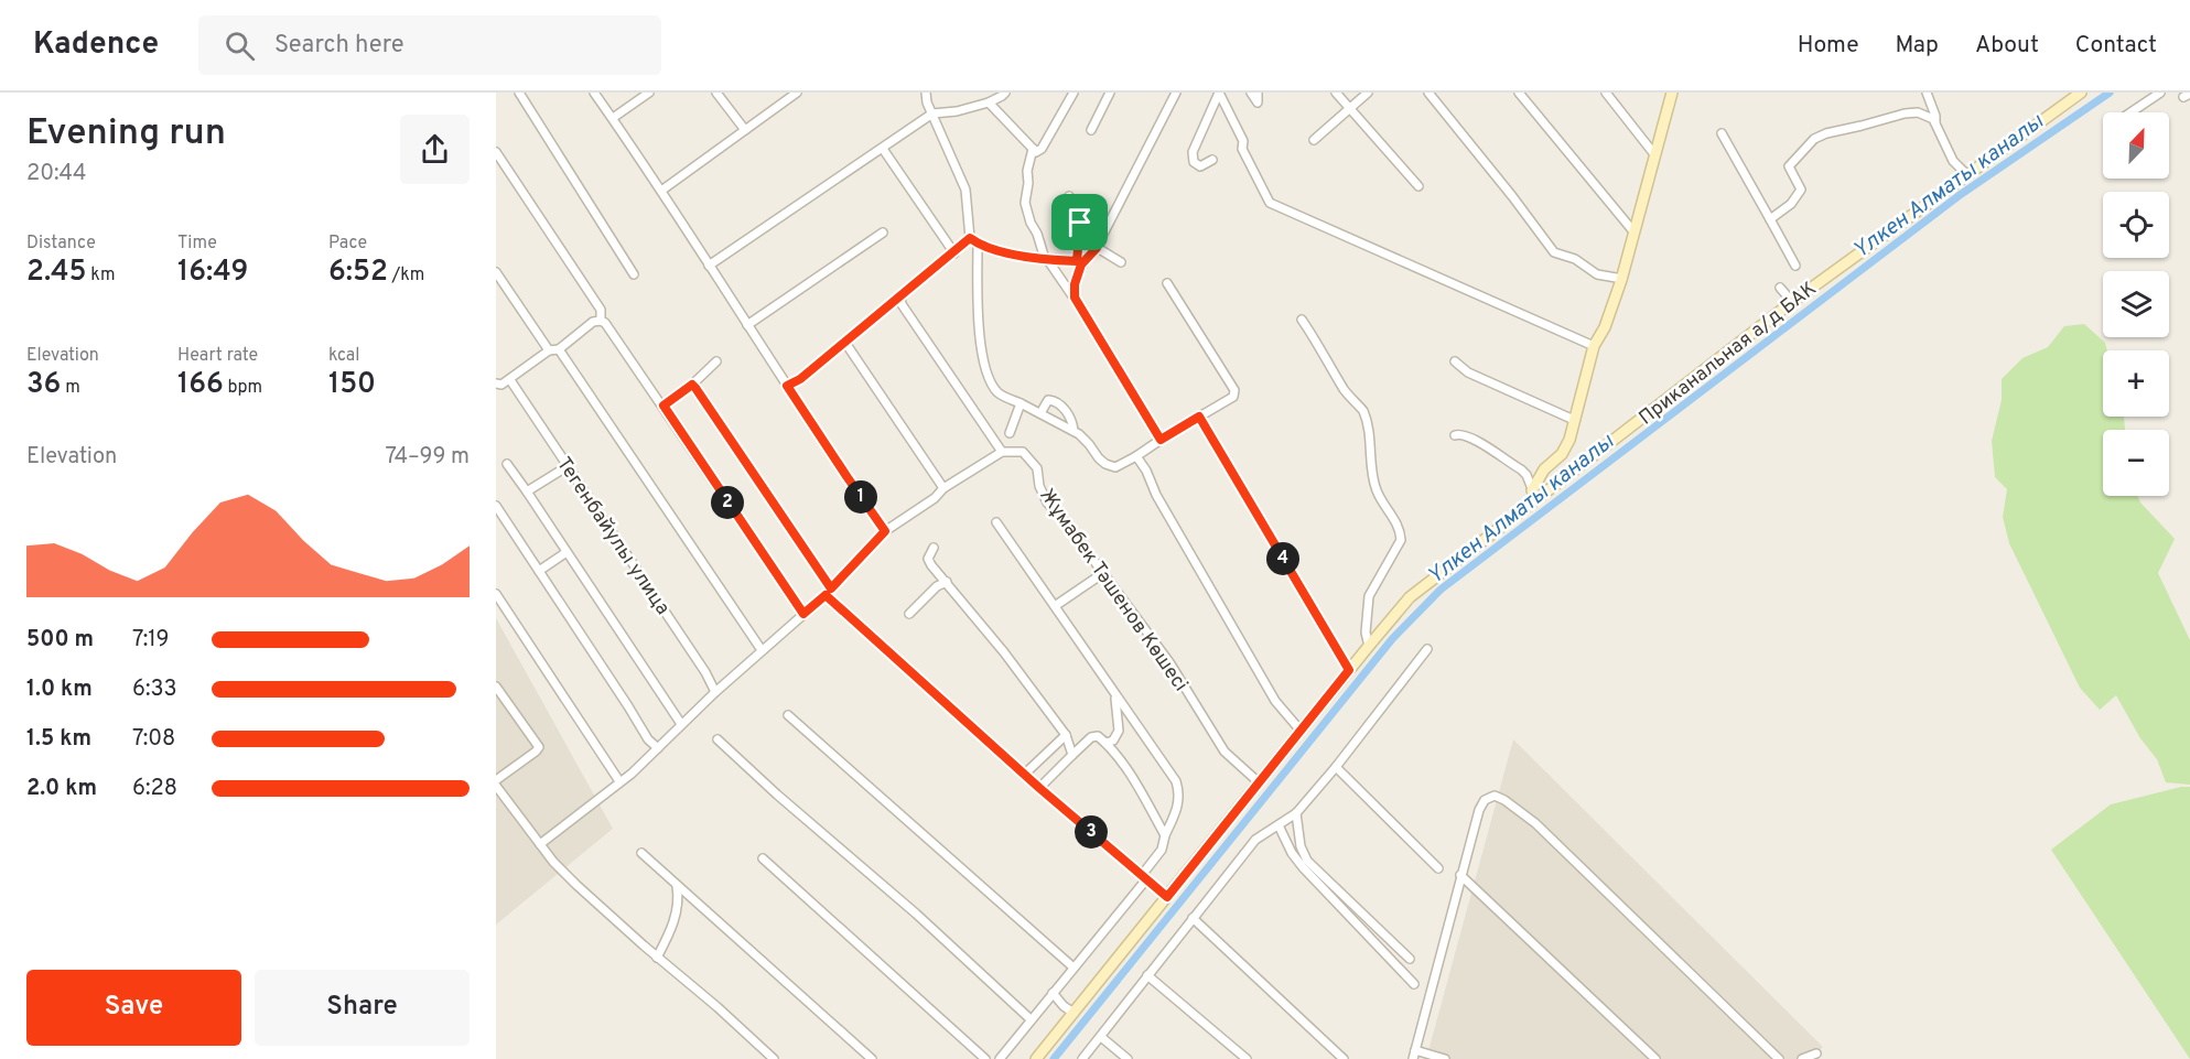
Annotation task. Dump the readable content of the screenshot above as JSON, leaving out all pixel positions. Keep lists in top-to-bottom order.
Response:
{
  "streets": {
    "main road": ["Приканальная а/д БАК"],
    "street": ["Тегенбайулы улица", "Жұмабек Тәшенов Көшесі"]
  },
  "crossings": [
    ["Приканальная а/д БАК", "Жұмабек Тәшенов Көшесі"]
  ],
  "water": ["Үлкен Алматы каналы"],
  "north": "top right",
  "page": {
    "header": "Kadence",
    "search": "Search here",
    "nav": [
      "Home",
      "Map",
      "About",
      "Contact"
    ],
    "heading": ["Evening run", "20:44"],
    "map_buttons": ["+", "−"],
    "stats": [
      ["Distance", "2.45 km"],
      ["Time", "16:49"],
      ["Pace", "6:52 /km"],
      ["Elevation", "36 m"],
      ["Heart rate", "166 bpm"],
      ["kcal", "150"]
    ],
    "chart": ["Elevation", "74–99 m"],
    "pins": [
      "1",
      "2",
      "4",
      "3"
    ],
    "list": [
      {
        "name": "500 m",
        "note": "7:19"
      },
      {
        "name": "1.0 km",
        "note": "6:33"
      },
      {
        "name": "1.5 km",
        "note": "7:08"
      },
      {
        "name": "2.0 km",
        "note": "6:28"
      }
    ],
    "buttons": ["Save", "Share"]
  }
}
